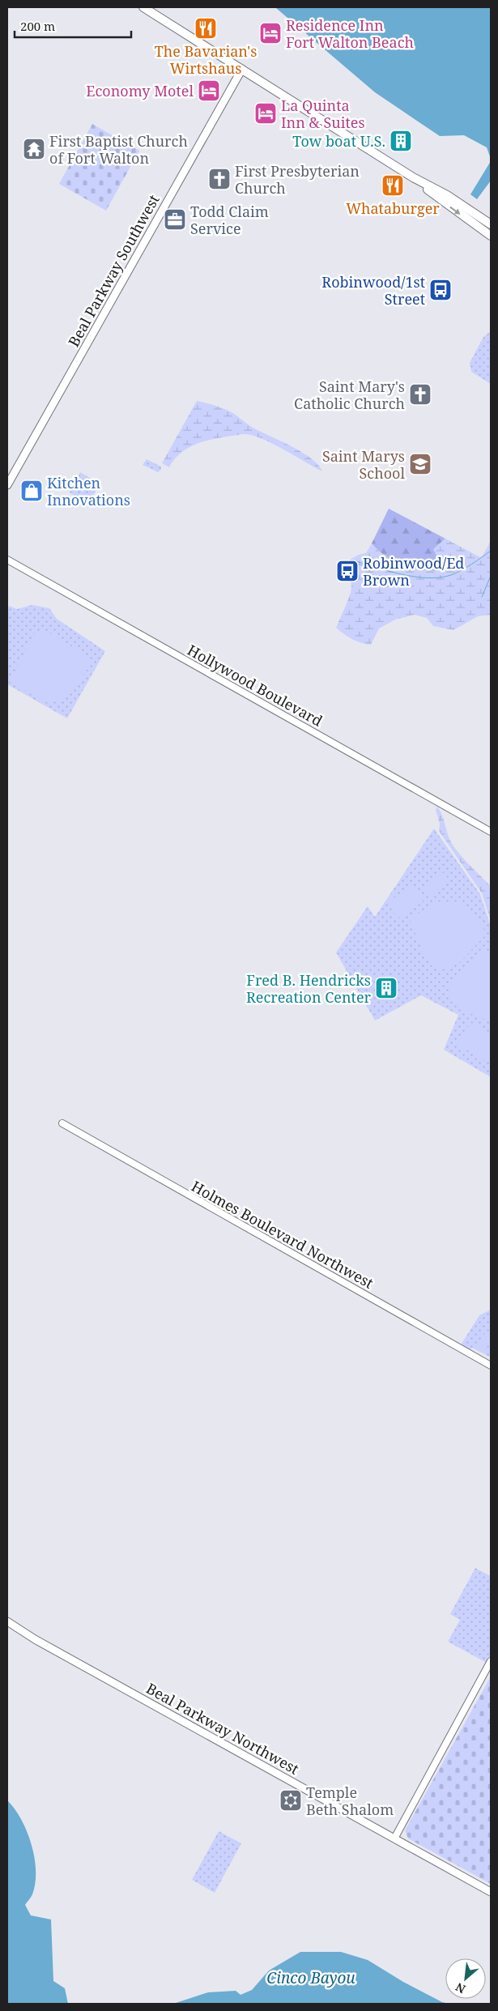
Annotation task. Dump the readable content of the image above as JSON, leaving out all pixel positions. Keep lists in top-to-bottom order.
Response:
{
  "streets": {
    "main road": ["Beal Parkway Southwest", "Beal Parkway Northwest"],
    "street": ["Hollywood Boulevard", "Holmes Boulevard Northwest"]
  },
  "water": ["Cinco Bayou"],
  "places": {
    "restaurant": ["The Bavarian's Wirtshaus", "Whataburger"],
    "hotel": ["Residence Inn Fort Walton Beach", "Economy Motel", "La Quinta Inn & Suites"],
    "building": ["Tow boat U.S.", "Fred B. Hendricks Recreation Center"],
    "temple": ["First Baptist Church of Fort Walton"],
    "church": ["First Presbyterian Church", "Saint Mary's Catholic Church"],
    "office": ["Todd Claim Service"],
    "bus stop": ["Robinwood/1st Street", "Robinwood/Ed Brown"],
    "school or university": ["Saint Marys School"],
    "shop": ["Kitchen Innovations"],
    "synagogue": ["Temple Beth Shalom"]
  },
  "scale_bar": "200 m",
  "north": "bottom left"
}
